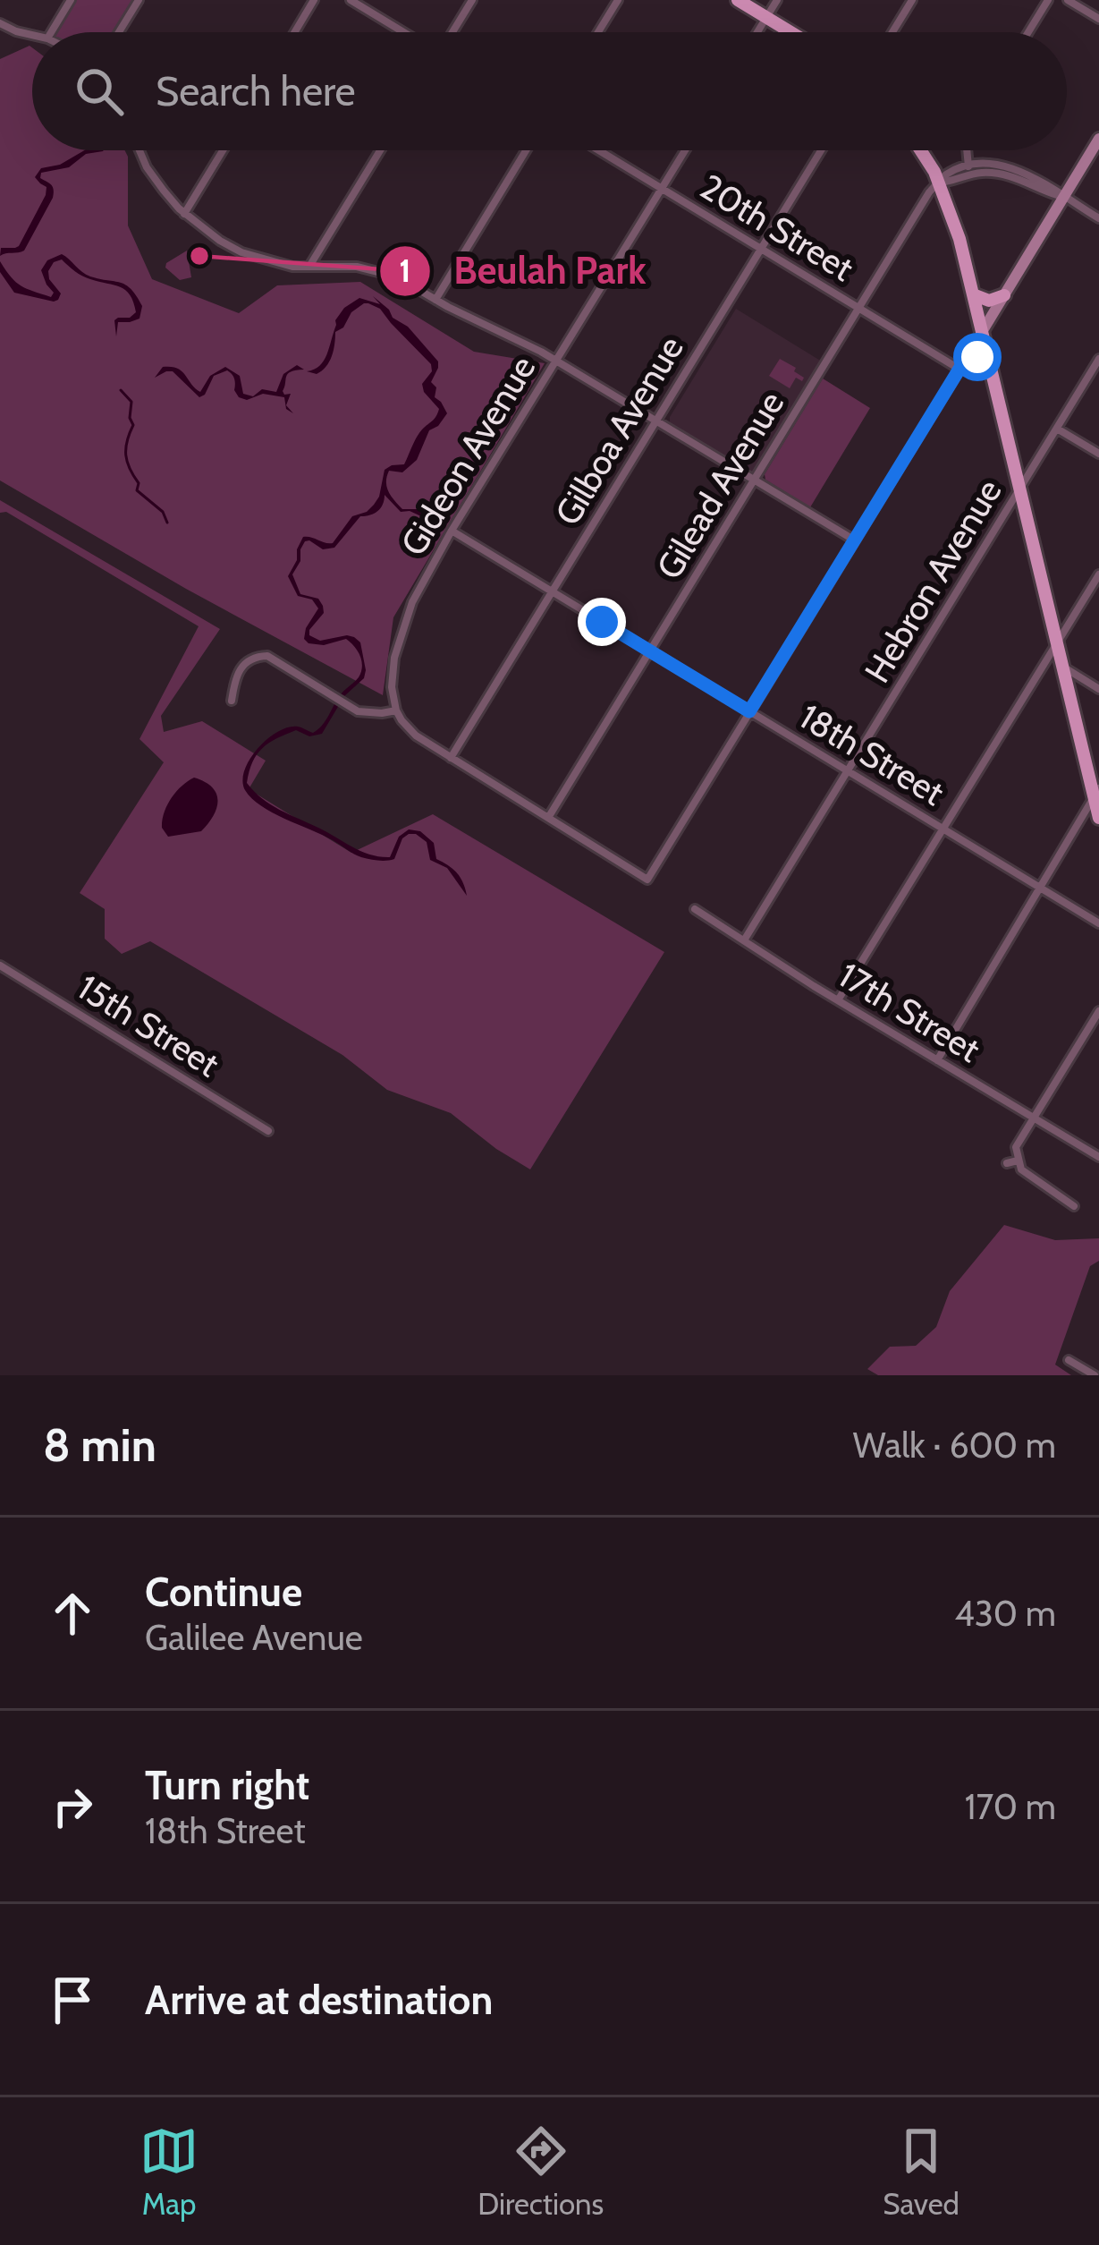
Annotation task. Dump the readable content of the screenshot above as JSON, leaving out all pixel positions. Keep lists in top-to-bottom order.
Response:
{
  "streets": {
    "street": [
      "20th Street",
      "Gilboa Avenue",
      "Gideon Avenue",
      "Gilead Avenue",
      "Hebron Avenue",
      "18th Street",
      "17th Street",
      "15th Street"
    ]
  },
  "crossings": [
    ["20th Street", "Gilboa Avenue"],
    ["20th Street", "Gideon Avenue"],
    ["20th Street", "Gilead Avenue"],
    ["Gilboa Avenue", "18th Street"],
    ["Gideon Avenue", "18th Street"],
    ["Gilead Avenue", "18th Street"],
    ["Hebron Avenue", "18th Street"],
    ["Hebron Avenue", "17th Street"]
  ],
  "places": ["Beulah Park"],
  "page": {
    "search": "Search here",
    "heading": ["8 min", "Walk · 600 m"],
    "list": [
      ["Continue", "Galilee Avenue", "430 m"],
      ["Turn right", "18th Street", "170 m"],
      "Arrive at destination"
    ],
    "nav": ["Map", "Directions", "Saved"]
  }
}
